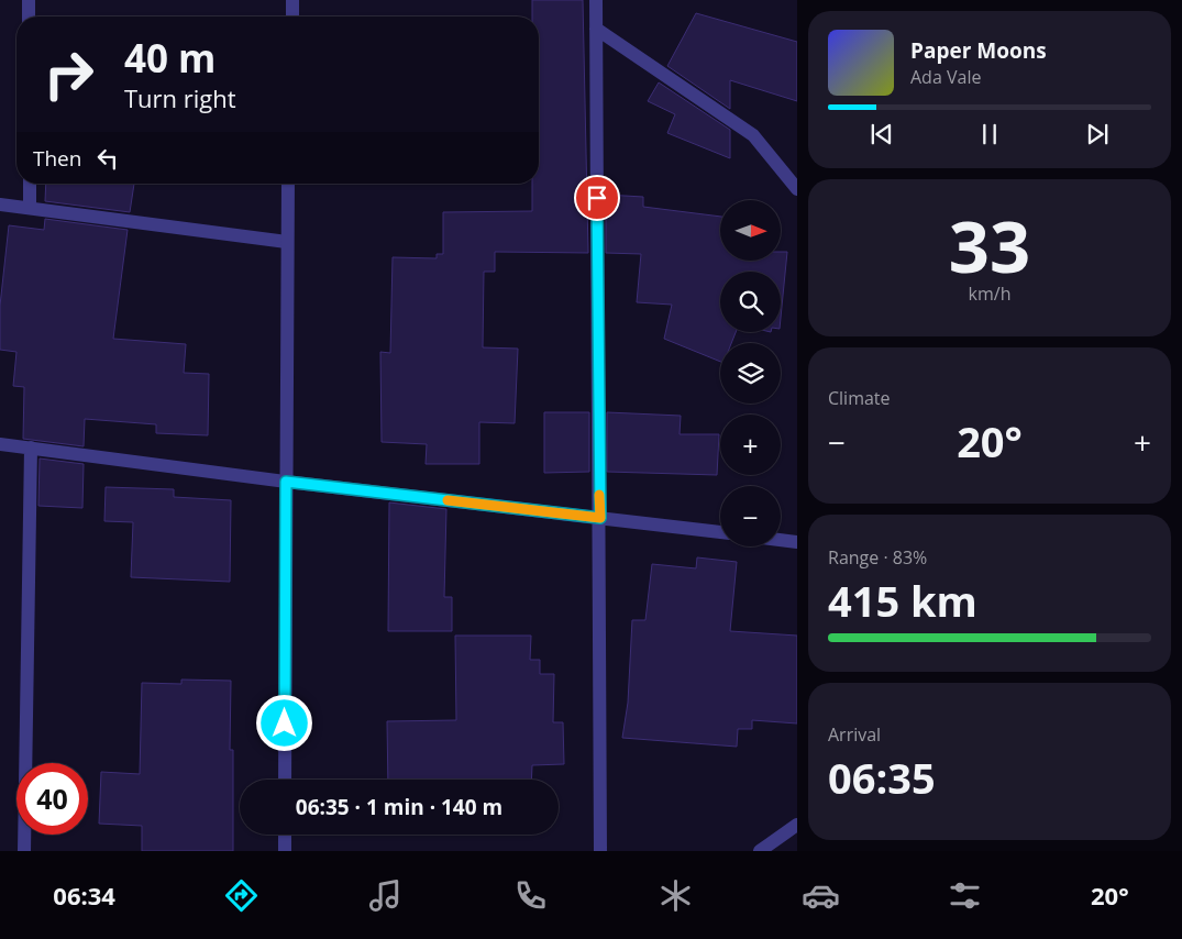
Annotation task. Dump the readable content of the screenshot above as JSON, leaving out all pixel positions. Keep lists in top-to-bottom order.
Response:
{
  "north": "right",
  "page": {
    "turn": ["40 m", "Turn right"],
    "song": ["Paper Moons", "Ada Vale"],
    "then": "Then",
    "tile": [
      ["33", "km/h"],
      "Climate",
      ["Range · 83%", "415 km"],
      ["Arrival", "06:35"]
    ],
    "map_buttons": ["+", "−"],
    "heat": ["−", "20°", "+"],
    "limit": "40",
    "trip": "06:35 · 1 min · 140 m",
    "tabs": ["06:34", "20°"]
  }
}
